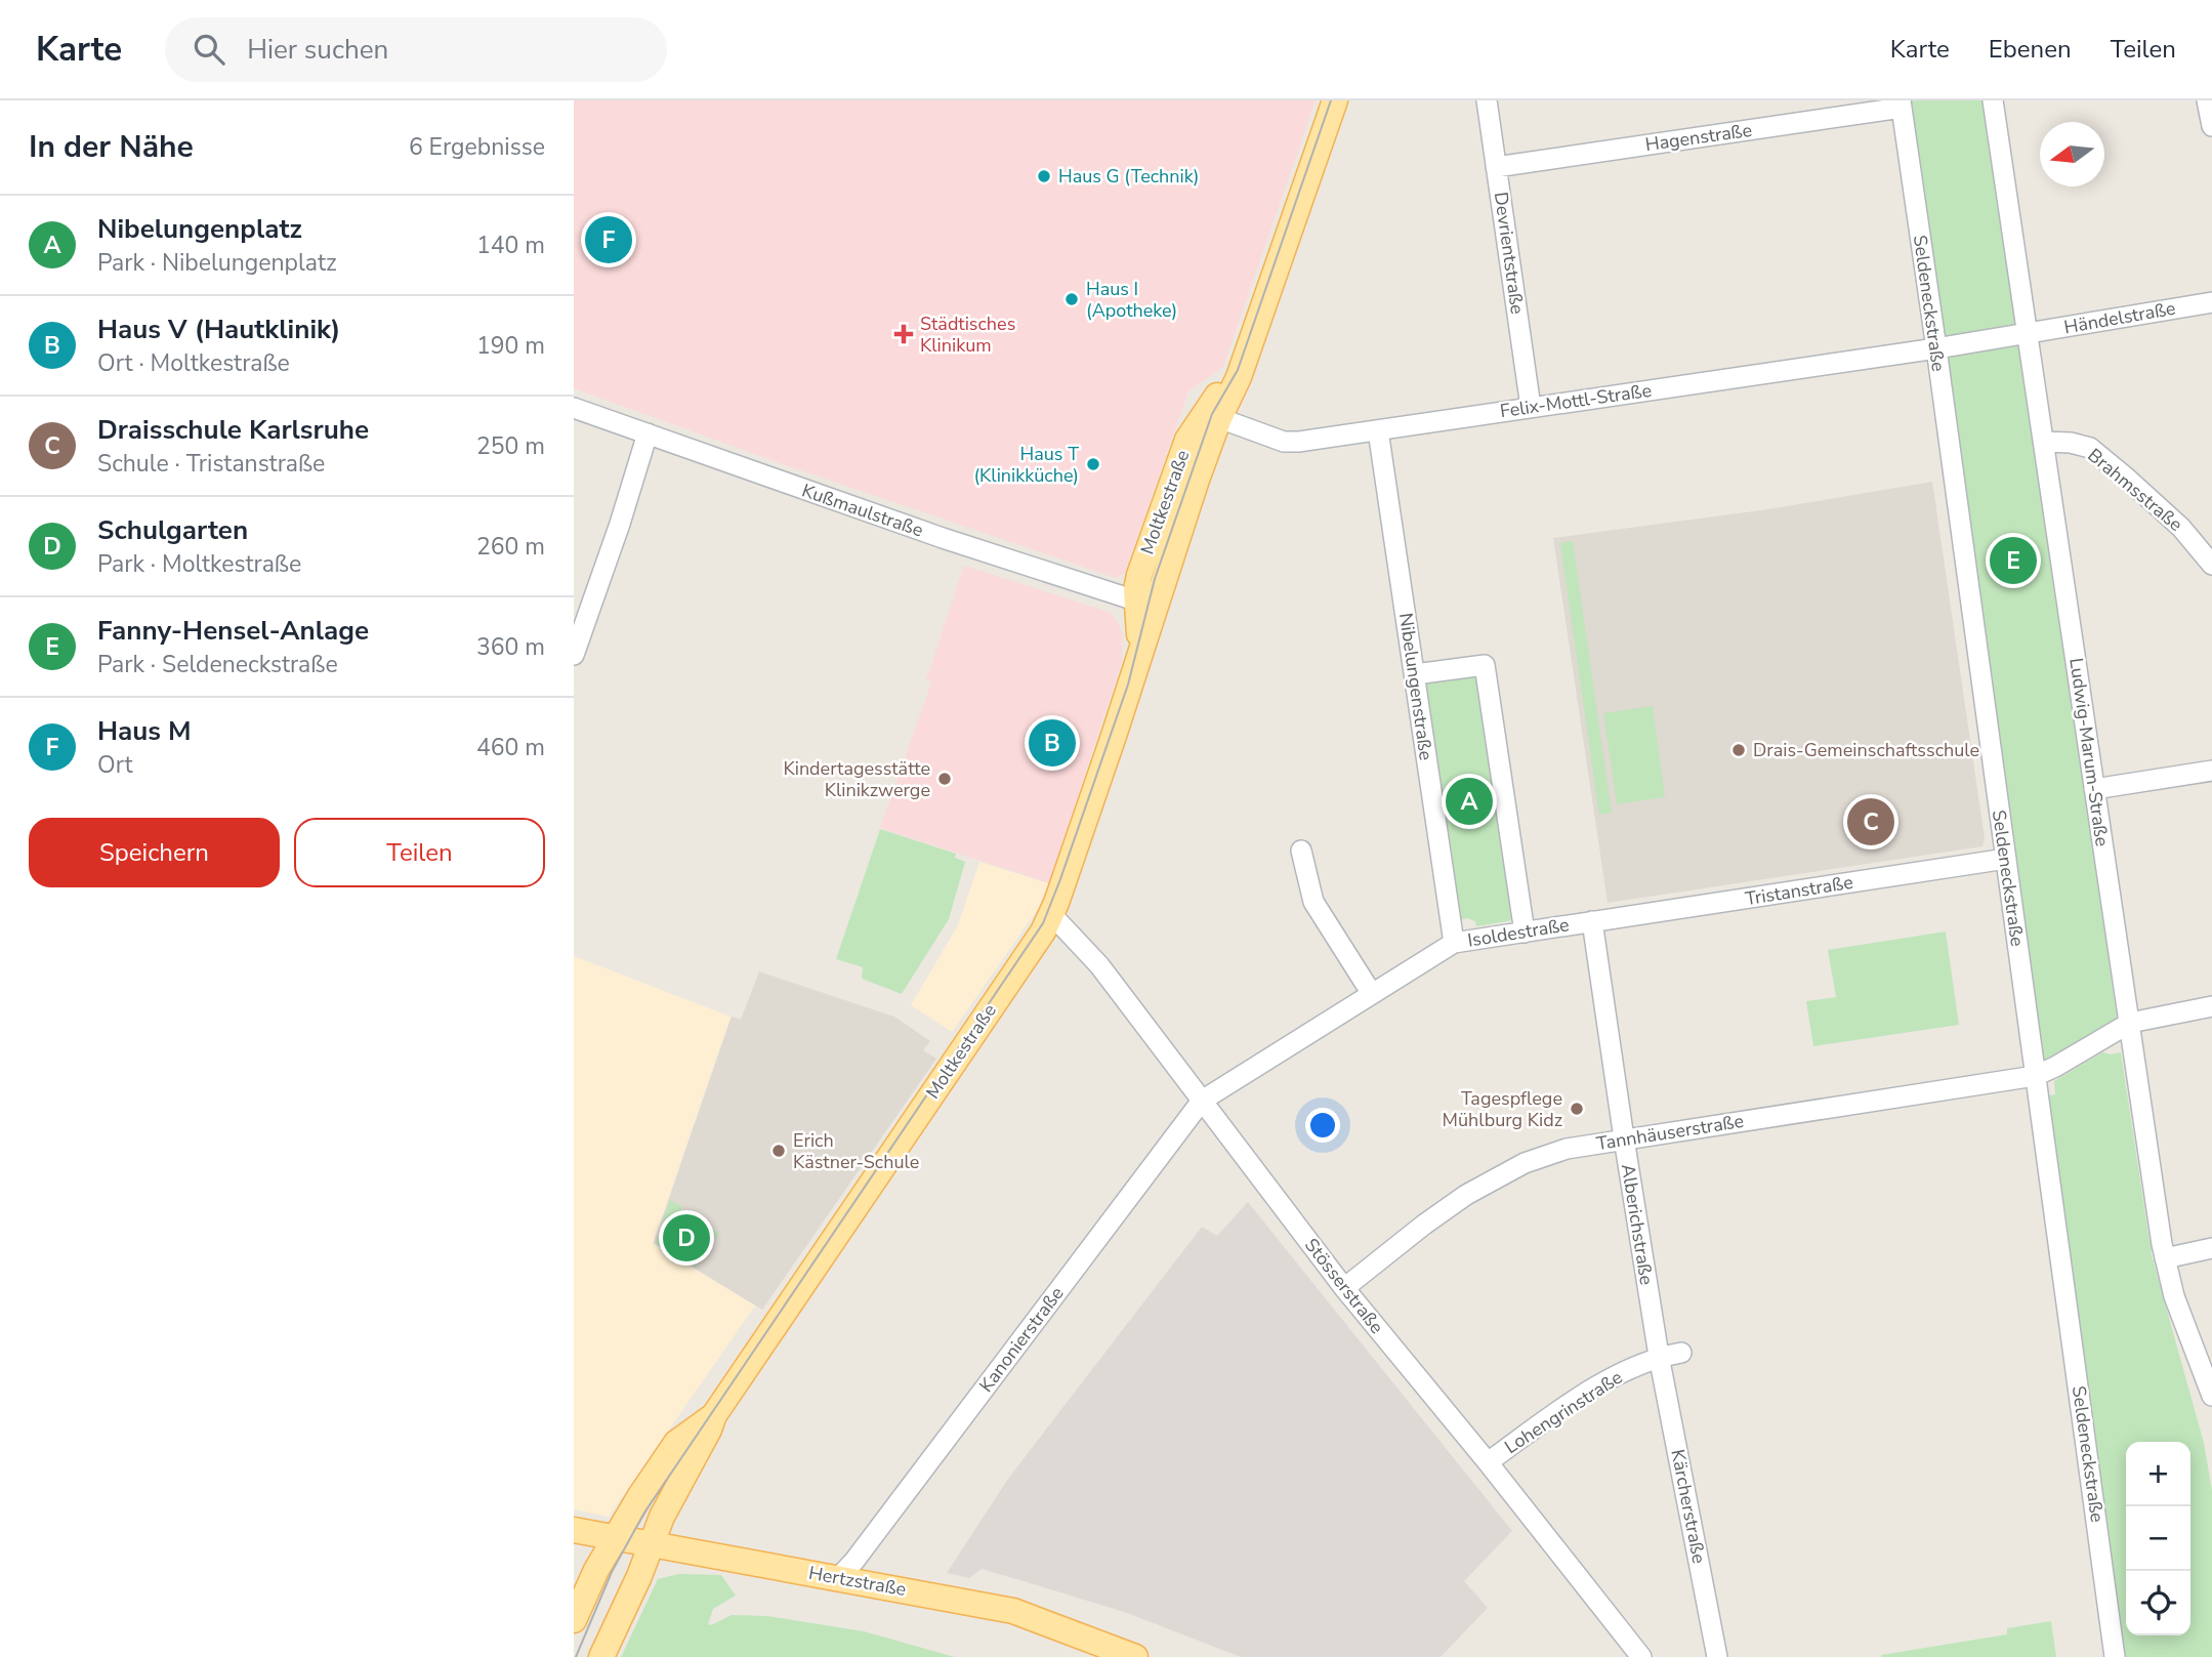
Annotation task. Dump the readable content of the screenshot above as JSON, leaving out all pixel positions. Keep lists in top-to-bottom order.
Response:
{
  "streets": {
    "main road": ["Moltkestraße", "Hertzstraße"],
    "street": [
      "Hagenstraße",
      "Devrientstraße",
      "Seldeneckstraße",
      "Händelstraße",
      "Felix-Mottl-Straße",
      "Brahmsstraße",
      "Kußmaulstraße",
      "Nibelungenstraße",
      "Ludwig-Marum-Straße",
      "Tristanstraße",
      "Isoldestraße",
      "Tannhäuserstraße",
      "Alberichstraße",
      "Stösserstraße",
      "Kanonierstraße",
      "Lohengrinstraße",
      "Kärcherstraße"
    ]
  },
  "crossings": [
    ["Hagenstraße", "Devrientstraße"],
    ["Hagenstraße", "Seldeneckstraße"],
    ["Devrientstraße", "Felix-Mottl-Straße"],
    ["Seldeneckstraße", "Händelstraße"],
    ["Seldeneckstraße", "Felix-Mottl-Straße"],
    ["Seldeneckstraße", "Tristanstraße"],
    ["Seldeneckstraße", "Tannhäuserstraße"],
    ["Händelstraße", "Felix-Mottl-Straße"],
    ["Händelstraße", "Ludwig-Marum-Straße"],
    ["Felix-Mottl-Straße", "Moltkestraße"],
    ["Felix-Mottl-Straße", "Nibelungenstraße"],
    ["Brahmsstraße", "Ludwig-Marum-Straße"],
    ["Moltkestraße", "Kußmaulstraße"],
    ["Moltkestraße", "Stösserstraße"],
    ["Moltkestraße", "Hertzstraße"],
    ["Nibelungenstraße", "Isoldestraße"],
    ["Ludwig-Marum-Straße", "Tannhäuserstraße"],
    ["Tristanstraße", "Isoldestraße"],
    ["Tristanstraße", "Alberichstraße"],
    ["Isoldestraße", "Alberichstraße"],
    ["Isoldestraße", "Stösserstraße"],
    ["Isoldestraße", "Kanonierstraße"],
    ["Tannhäuserstraße", "Alberichstraße"],
    ["Tannhäuserstraße", "Stösserstraße"],
    ["Alberichstraße", "Lohengrinstraße"],
    ["Alberichstraße", "Kärcherstraße"],
    ["Stösserstraße", "Kanonierstraße"],
    ["Stösserstraße", "Lohengrinstraße"],
    ["Kanonierstraße", "Hertzstraße"],
    ["Lohengrinstraße", "Kärcherstraße"]
  ],
  "places": {
    "other": [
      "Haus G (Technik)",
      "Haus I (Apotheke)",
      "Haus T (Klinikküche)",
      "Drais-Gemeinschaftsschule",
      "Kindertagesstätte Klinikzwerge",
      "Tagespflege Mühlburg Kidz",
      "Erich Kästner-Schule"
    ],
    "health": ["Städtisches Klinikum"]
  },
  "north": "left",
  "page": {
    "header": "Karte",
    "search": "Hier suchen",
    "nav": ["Karte", "Ebenen", "Teilen"],
    "heading": ["In der Nähe", "6 Ergebnisse"],
    "list": [
      {
        "mark": "A",
        "name": "Nibelungenplatz",
        "note": "Park · Nibelungenplatz",
        "value": "140 m"
      },
      {
        "mark": "B",
        "name": "Haus V (Hautklinik)",
        "note": "Ort · Moltkestraße",
        "value": "190 m"
      },
      {
        "mark": "C",
        "name": "Draisschule Karlsruhe",
        "note": "Schule · Tristanstraße",
        "value": "250 m"
      },
      {
        "mark": "D",
        "name": "Schulgarten",
        "note": "Park · Moltkestraße",
        "value": "260 m"
      },
      {
        "mark": "E",
        "name": "Fanny-Hensel-Anlage",
        "note": "Park · Seldeneckstraße",
        "value": "360 m"
      },
      {
        "mark": "F",
        "name": "Haus M",
        "note": "Ort",
        "value": "460 m"
      }
    ],
    "pins": [
      "F",
      "E",
      "B",
      "A",
      "C",
      "D"
    ],
    "buttons": ["Speichern", "Teilen"],
    "map_buttons": ["+", "−"]
  }
}
